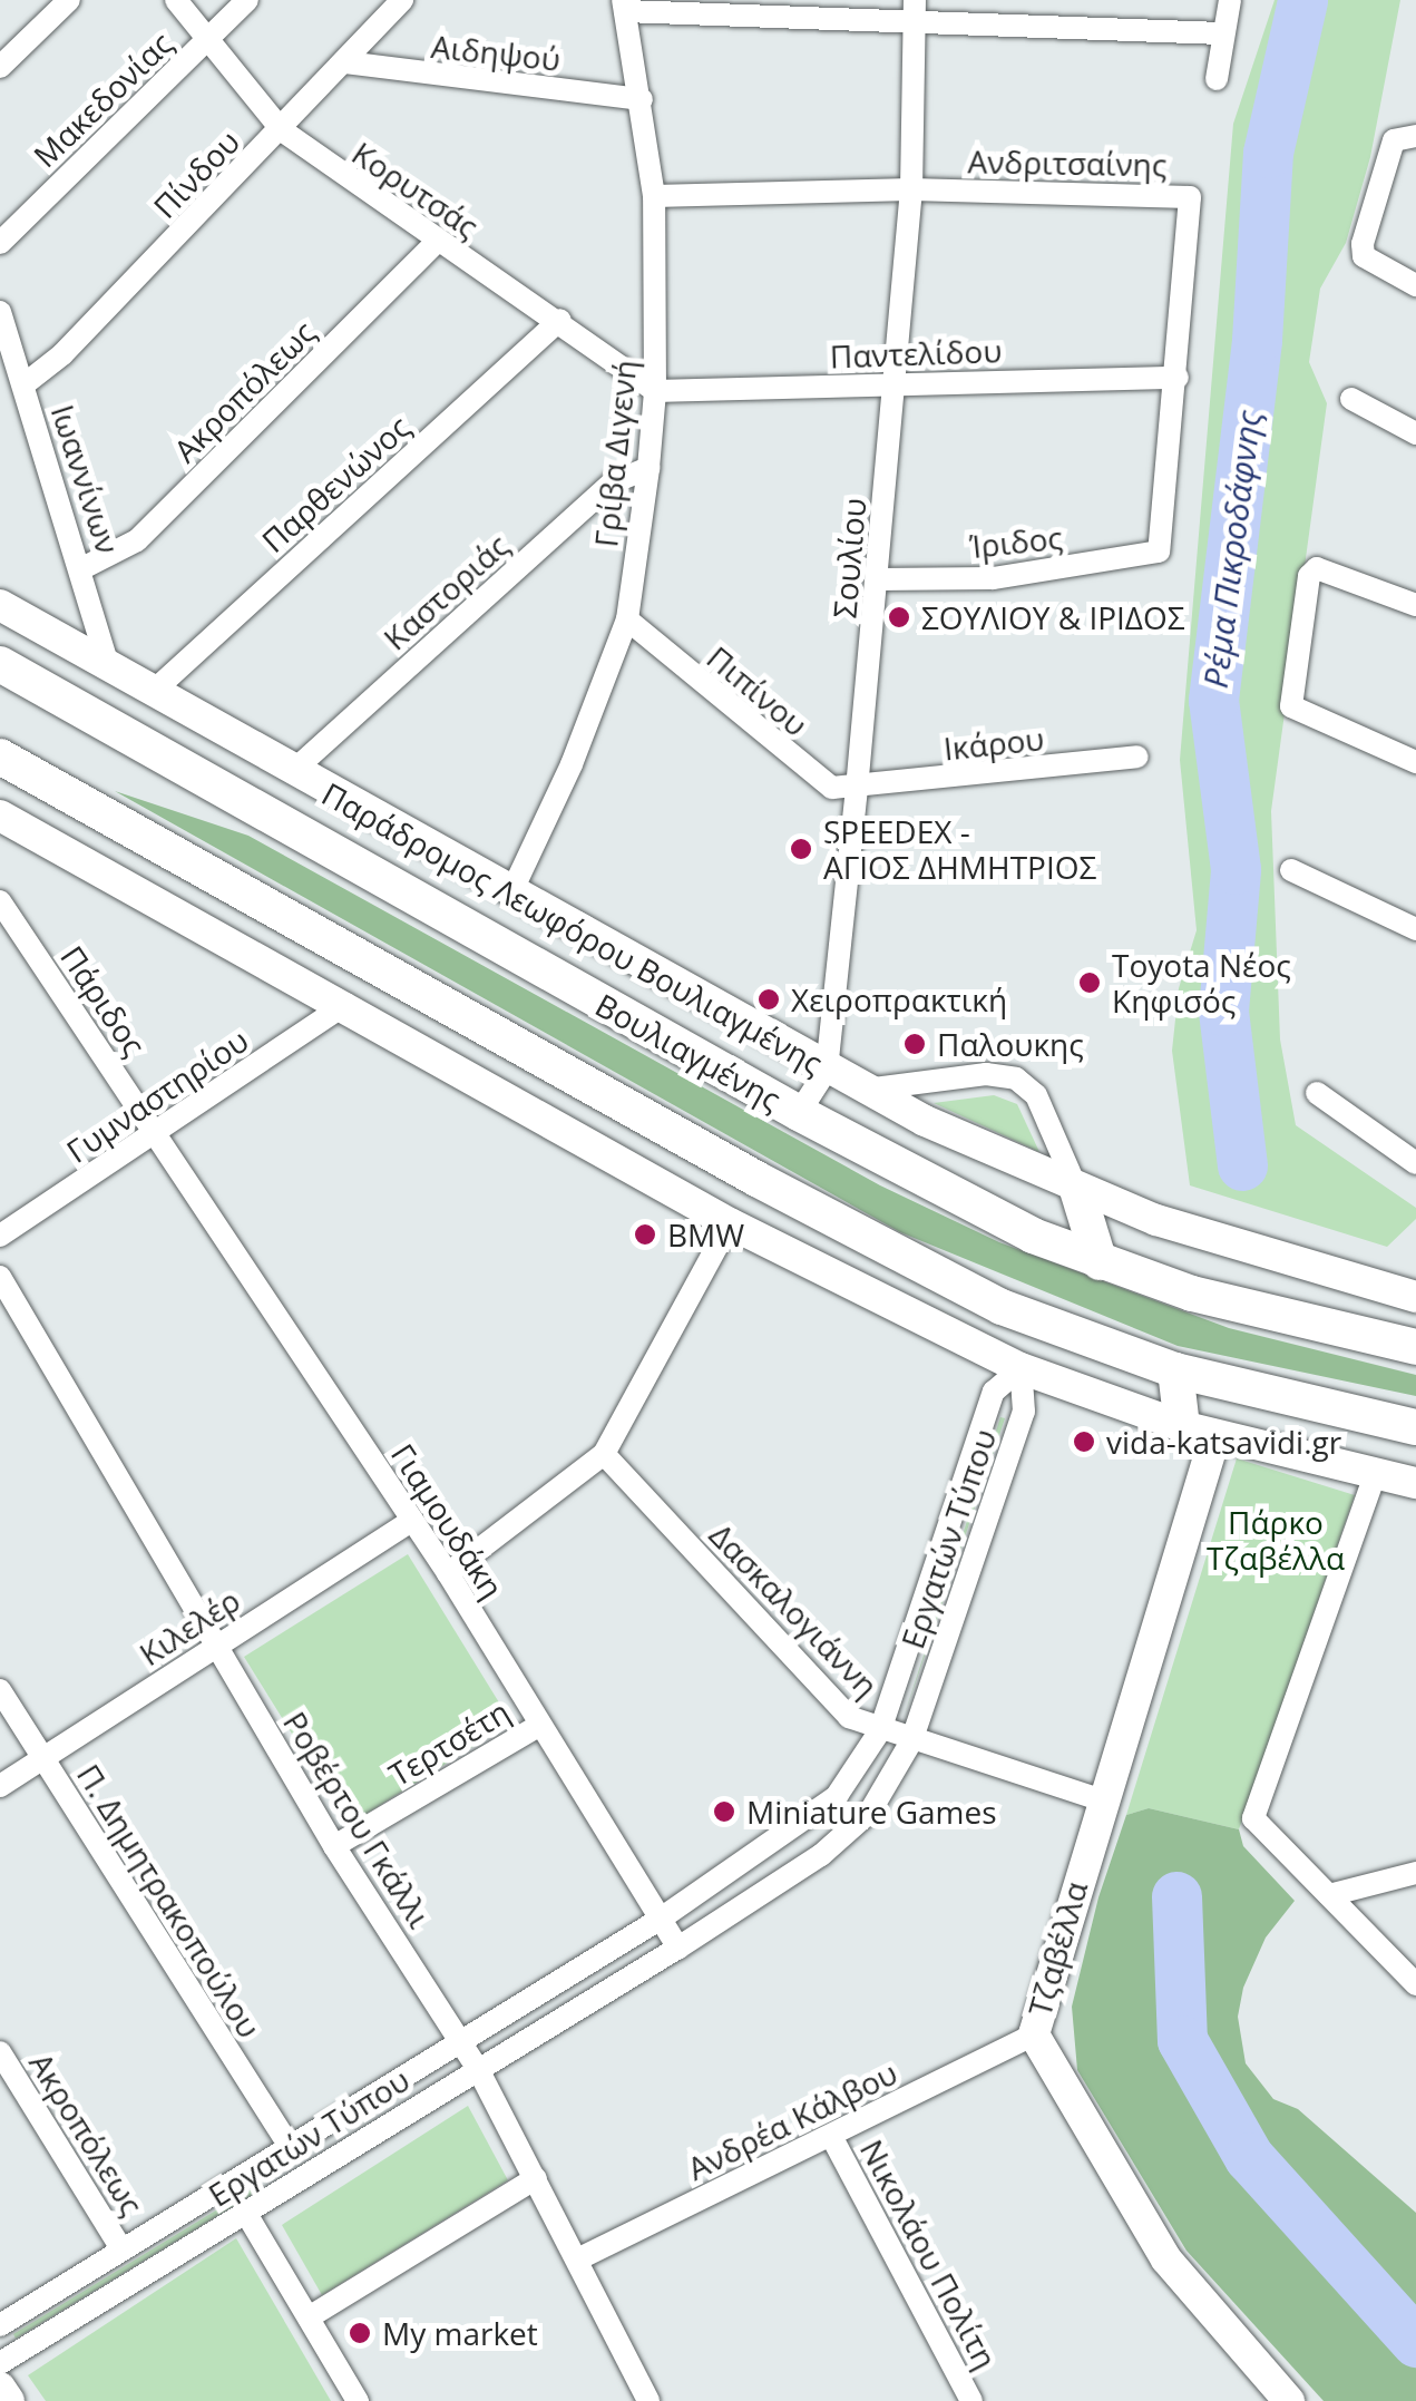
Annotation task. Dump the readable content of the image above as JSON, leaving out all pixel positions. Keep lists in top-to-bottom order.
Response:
{
  "streets": {
    "main road": ["Βουλιαγμένης"],
    "street": [
      "Αιδηψού",
      "Μακεδονίας",
      "Ανδριτσαίνης",
      "Πίνδου",
      "Κορυτσάς",
      "Παντελίδου",
      "Ακροπόλεως",
      "Γρίβα Διγενή",
      "Ιωαννίνων",
      "Παρθενώνος",
      "Ίριδος",
      "Σουλίου",
      "Καστοριάς",
      "Πιπίνου",
      "Ικάρου",
      "Παράδρομος Λεωφόρου Βουλιαγμένης",
      "Πάριδος",
      "Γυμναστηρίου",
      "Γιαμουδάκη",
      "Εργατών Τύπου",
      "Δασκαλογιάννη",
      "Κιλελέρ",
      "Τερτσέτη",
      "Ροβέρτου Γκάλλι",
      "Π. Δημητρακοπούλου",
      "Τζαβέλλα",
      "Ανδρέα Κάλβου",
      "Νικολάου Πολίτη"
    ]
  },
  "crossings": [
    ["Αιδηψού", "Πίνδου"],
    ["Αιδηψού", "Γρίβα Διγενή"],
    ["Μακεδονίας", "Κορυτσάς"],
    ["Ανδριτσαίνης", "Παντελίδου"],
    ["Ανδριτσαίνης", "Γρίβα Διγενή"],
    ["Ανδριτσαίνης", "Ίριδος"],
    ["Ανδριτσαίνης", "Σουλίου"],
    ["Πίνδου", "Κορυτσάς"],
    ["Πίνδου", "Ιωαννίνων"],
    ["Κορυτσάς", "Παντελίδου"],
    ["Κορυτσάς", "Ακροπόλεως"],
    ["Κορυτσάς", "Γρίβα Διγενή"],
    ["Κορυτσάς", "Παρθενώνος"],
    ["Παντελίδου", "Γρίβα Διγενή"],
    ["Παντελίδου", "Σουλίου"],
    ["Ακροπόλεως", "Ιωαννίνων"],
    ["Ακροπόλεως", "Εργατών Τύπου"],
    ["Γρίβα Διγενή", "Καστοριάς"],
    ["Γρίβα Διγενή", "Πιπίνου"],
    ["Γρίβα Διγενή", "Παράδρομος Λεωφόρου Βουλιαγμένης"],
    ["Ιωαννίνων", "Παράδρομος Λεωφόρου Βουλιαγμένης"],
    ["Παρθενώνος", "Παράδρομος Λεωφόρου Βουλιαγμένης"],
    ["Ίριδος", "Σουλίου"],
    ["Σουλίου", "Πιπίνου"],
    ["Σουλίου", "Ικάρου"],
    ["Σουλίου", "Παράδρομος Λεωφόρου Βουλιαγμένης"],
    ["Σουλίου", "Βουλιαγμένης"],
    ["Καστοριάς", "Παράδρομος Λεωφόρου Βουλιαγμένης"],
    ["Πιπίνου", "Ικάρου"],
    ["Πάριδος", "Γυμναστηρίου"],
    ["Πάριδος", "Γιαμουδάκη"],
    ["Γυμναστηρίου", "Γιαμουδάκη"],
    ["Γιαμουδάκη", "Εργατών Τύπου"],
    ["Γιαμουδάκη", "Κιλελέρ"],
    ["Γιαμουδάκη", "Τερτσέτη"],
    ["Εργατών Τύπου", "Δασκαλογιάννη"],
    ["Εργατών Τύπου", "Ροβέρτου Γκάλλι"],
    ["Εργατών Τύπου", "Π. Δημητρακοπούλου"],
    ["Δασκαλογιάννη", "Τζαβέλλα"],
    ["Κιλελέρ", "Ροβέρτου Γκάλλι"],
    ["Κιλελέρ", "Π. Δημητρακοπούλου"],
    ["Τερτσέτη", "Ροβέρτου Γκάλλι"],
    ["Ροβέρτου Γκάλλι", "Ανδρέα Κάλβου"],
    ["Τζαβέλλα", "Ανδρέα Κάλβου"],
    ["Ανδρέα Κάλβου", "Νικολάου Πολίτη"]
  ],
  "water": ["Ρέμα Πικροδάφνης"],
  "parks": ["Πάρκο Τζαβέλλα"],
  "places": [
    "ΣΟΥΛΙΟΥ & ΙΡΙΔΟΣ",
    "SPEEDEX - ΑΓΙΟΣ ΔΗΜΗΤΡΙΟΣ",
    "Toyota Νέος Κηφισός",
    "Χειροπρακτική",
    "Παλουκης",
    "BMW",
    "vida-katsavidi.gr",
    "Miniature Games",
    "My market"
  ]
}
